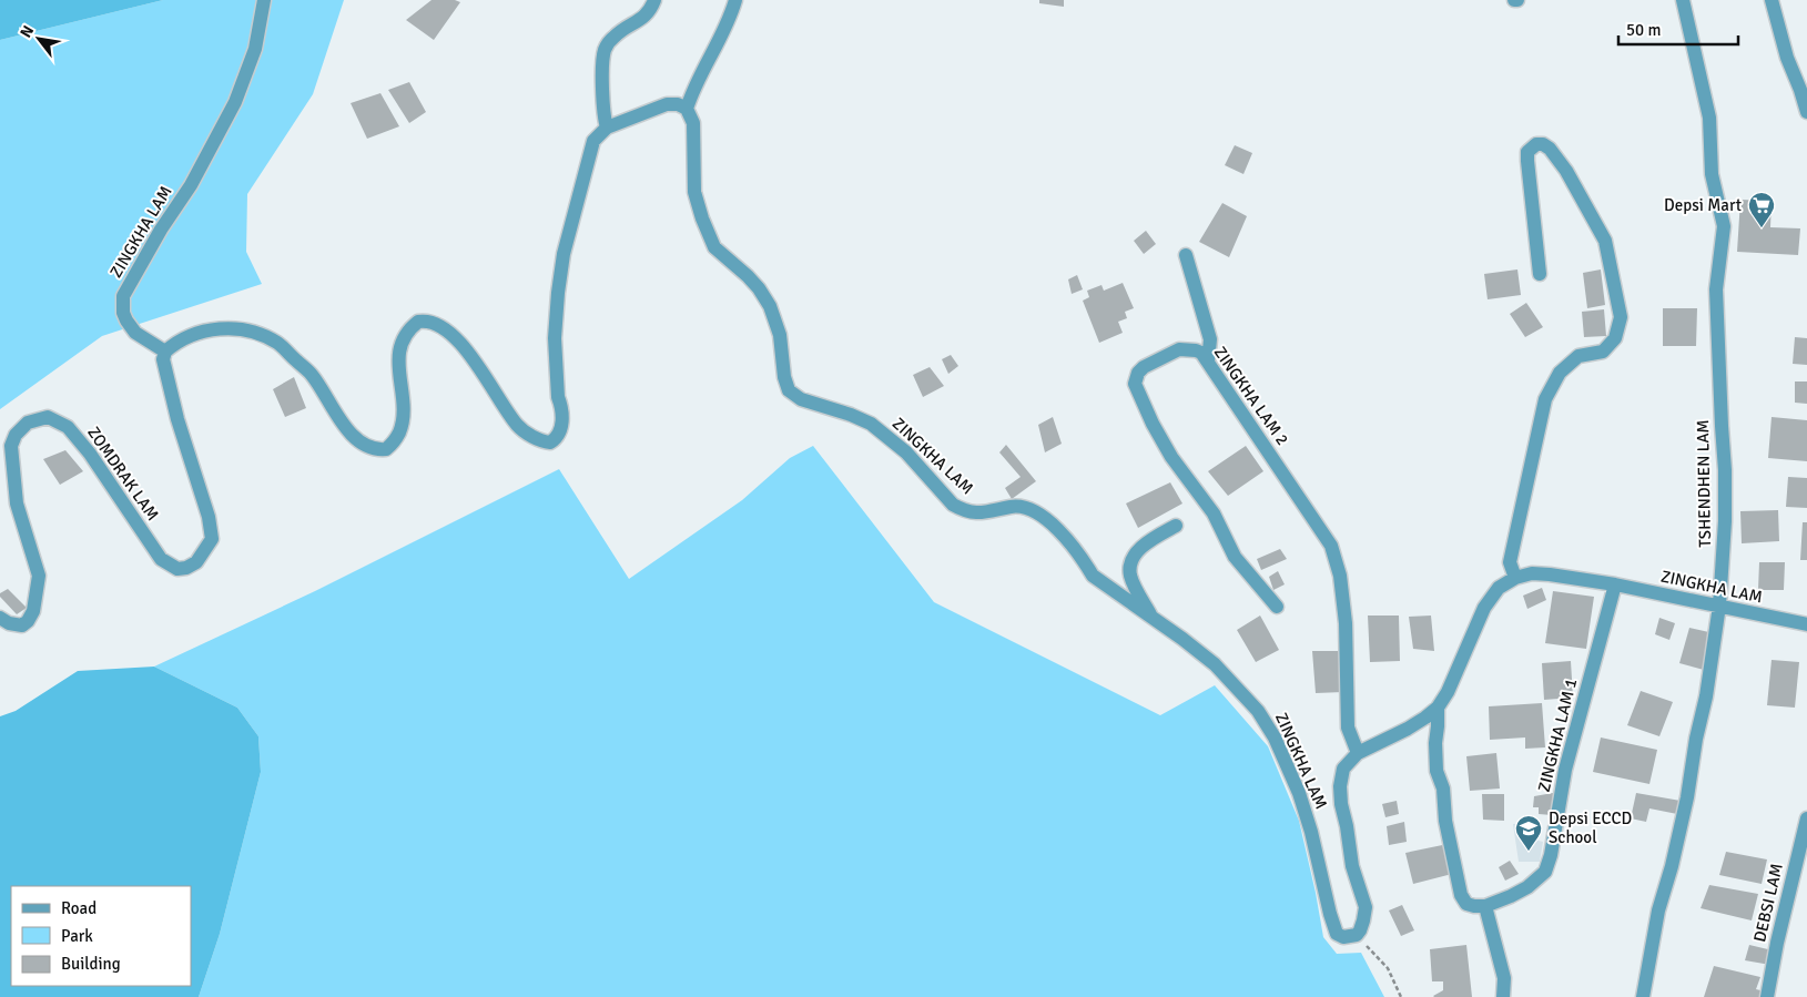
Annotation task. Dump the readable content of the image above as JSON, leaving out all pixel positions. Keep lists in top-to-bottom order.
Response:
{
  "streets": {
    "street": [
      "ZINGKHA LAM",
      "ZINGKHA LAM 2",
      "ZOMDRAK LAM",
      "TSHENDHEN LAM",
      "ZINGKHA LAM 1",
      "DEBSI LAM"
    ]
  },
  "crossings": [
    ["ZINGKHA LAM", "ZINGKHA LAM 2"],
    ["ZINGKHA LAM", "ZOMDRAK LAM"],
    ["ZINGKHA LAM", "TSHENDHEN LAM"],
    ["ZINGKHA LAM", "ZINGKHA LAM 1"]
  ],
  "places": {
    "supermarket": ["Depsi Mart"],
    "school or university": ["Depsi ECCD School"]
  },
  "legend": ["Road", "Park", "Building"],
  "scale_bar": "50 m",
  "north": "top left"
}
